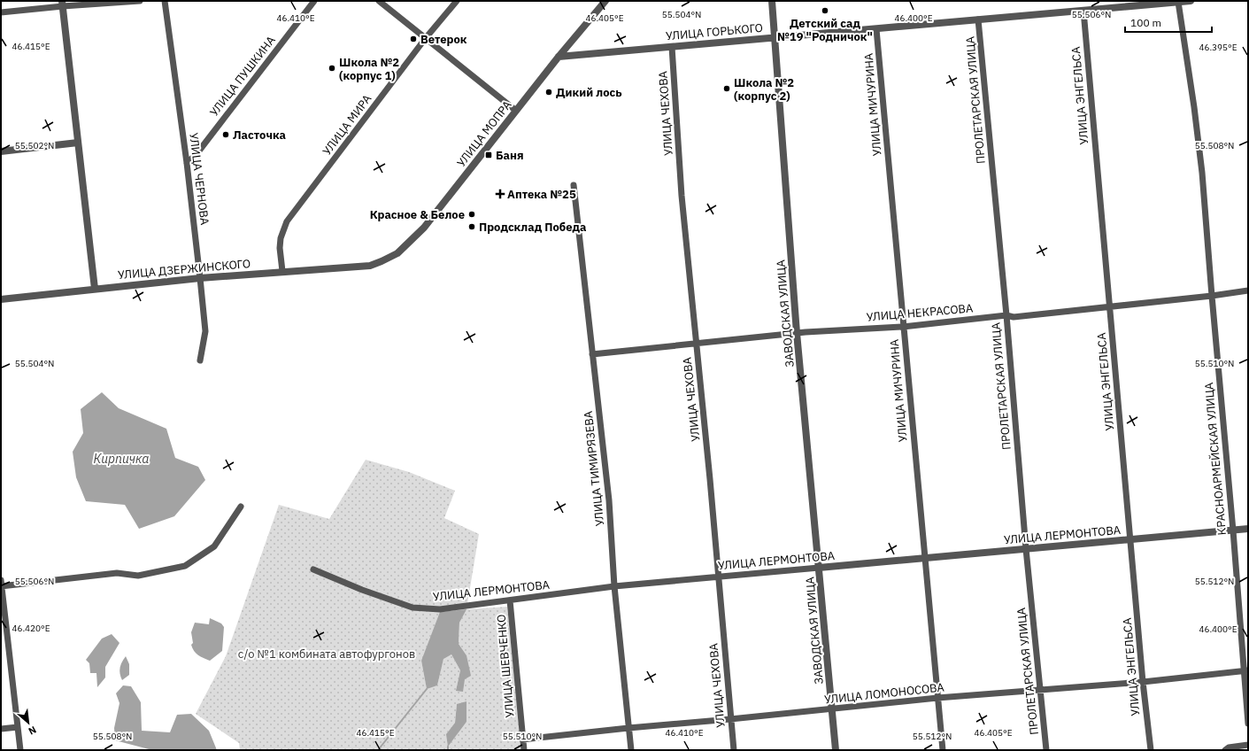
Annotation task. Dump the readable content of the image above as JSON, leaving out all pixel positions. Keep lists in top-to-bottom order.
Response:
{
  "streets": {
    "street": [
      "УЛИЦА ГОРЬКОГО",
      "УЛИЦА ПУШКИНА",
      "УЛИЦА ЭНГЕЛЬСА",
      "ПРОЛЕТАРСКАЯ УЛИЦА",
      "УЛИЦА МИЧУРИНА",
      "УЛИЦА ЧЕХОВА",
      "УЛИЦА МИРА",
      "УЛИЦА МОПРА",
      "УЛИЦА ЧЕРНОВА",
      "УЛИЦА ДЗЕРЖИНСКОГО",
      "УЛИЦА НЕКРАСОВА",
      "ЗАВОДСКАЯ УЛИЦА",
      "КРАСНОАРМЕЙСКАЯ УЛИЦА",
      "УЛИЦА ТИМИРЯЗЕВА",
      "УЛИЦА ЛЕРМОНТОВА",
      "УЛИЦА ШЕВЧЕНКО",
      "УЛИЦА ЛОМОНОСОВА"
    ]
  },
  "crossings": [
    ["УЛИЦА ГОРЬКОГО", "УЛИЦА ЭНГЕЛЬСА"],
    ["УЛИЦА ГОРЬКОГО", "ПРОЛЕТАРСКАЯ УЛИЦА"],
    ["УЛИЦА ГОРЬКОГО", "УЛИЦА МИЧУРИНА"],
    ["УЛИЦА ГОРЬКОГО", "УЛИЦА ЧЕХОВА"],
    ["УЛИЦА ГОРЬКОГО", "УЛИЦА МОПРА"],
    ["УЛИЦА ГОРЬКОГО", "ЗАВОДСКАЯ УЛИЦА"],
    ["УЛИЦА ГОРЬКОГО", "КРАСНОАРМЕЙСКАЯ УЛИЦА"],
    ["УЛИЦА ПУШКИНА", "УЛИЦА ЧЕРНОВА"],
    ["УЛИЦА ЭНГЕЛЬСА", "УЛИЦА НЕКРАСОВА"],
    ["УЛИЦА ЭНГЕЛЬСА", "УЛИЦА ЛЕРМОНТОВА"],
    ["УЛИЦА ЭНГЕЛЬСА", "УЛИЦА ЛОМОНОСОВА"],
    ["ПРОЛЕТАРСКАЯ УЛИЦА", "УЛИЦА НЕКРАСОВА"],
    ["ПРОЛЕТАРСКАЯ УЛИЦА", "УЛИЦА ЛЕРМОНТОВА"],
    ["ПРОЛЕТАРСКАЯ УЛИЦА", "УЛИЦА ЛОМОНОСОВА"],
    ["УЛИЦА МИЧУРИНА", "УЛИЦА НЕКРАСОВА"],
    ["УЛИЦА МИЧУРИНА", "УЛИЦА ЛЕРМОНТОВА"],
    ["УЛИЦА МИЧУРИНА", "УЛИЦА ЛОМОНОСОВА"],
    ["УЛИЦА ЧЕХОВА", "УЛИЦА НЕКРАСОВА"],
    ["УЛИЦА ЧЕХОВА", "УЛИЦА ЛЕРМОНТОВА"],
    ["УЛИЦА ЧЕХОВА", "УЛИЦА ЛОМОНОСОВА"],
    ["УЛИЦА МИРА", "УЛИЦА ДЗЕРЖИНСКОГО"],
    ["УЛИЦА МОПРА", "УЛИЦА ДЗЕРЖИНСКОГО"],
    ["УЛИЦА ЧЕРНОВА", "УЛИЦА ДЗЕРЖИНСКОГО"],
    ["УЛИЦА НЕКРАСОВА", "ЗАВОДСКАЯ УЛИЦА"],
    ["УЛИЦА НЕКРАСОВА", "КРАСНОАРМЕЙСКАЯ УЛИЦА"],
    ["УЛИЦА НЕКРАСОВА", "УЛИЦА ТИМИРЯЗЕВА"],
    ["ЗАВОДСКАЯ УЛИЦА", "УЛИЦА ЛЕРМОНТОВА"],
    ["ЗАВОДСКАЯ УЛИЦА", "УЛИЦА ЛОМОНОСОВА"],
    ["КРАСНОАРМЕЙСКАЯ УЛИЦА", "УЛИЦА ЛЕРМОНТОВА"],
    ["КРАСНОАРМЕЙСКАЯ УЛИЦА", "УЛИЦА ЛОМОНОСОВА"],
    ["УЛИЦА ТИМИРЯЗЕВА", "УЛИЦА ЛЕРМОНТОВА"],
    ["УЛИЦА ТИМИРЯЗЕВА", "УЛИЦА ЛОМОНОСОВА"],
    ["УЛИЦА ЛЕРМОНТОВА", "УЛИЦА ШЕВЧЕНКО"],
    ["УЛИЦА ШЕВЧЕНКО", "УЛИЦА ЛОМОНОСОВА"]
  ],
  "water": ["Кирпичка"],
  "parks": ["с/о №1 комбината автофургонов"],
  "places": {
    "other": [
      "Детский сад №19 \"Родничок\"",
      "Ветерок",
      "Школа №2 (корпус 1)",
      "Школа №2 (корпус 2)",
      "Дикий лось",
      "Ласточка",
      "Красное & Белое",
      "Продсклад Победа"
    ],
    "transit": ["Баня"],
    "health": ["Аптека №25"]
  },
  "scale_bar": "100 m",
  "north": "bottom right",
  "coordinates": [
    "55.504°N",
    "55.506°N",
    "46.410°E",
    "46.405°E",
    "46.400°E",
    "46.415°E",
    "46.395°E",
    "55.508°N",
    "55.502°N",
    "55.510°N",
    "55.512°N",
    "46.420°E"
  ]
}
